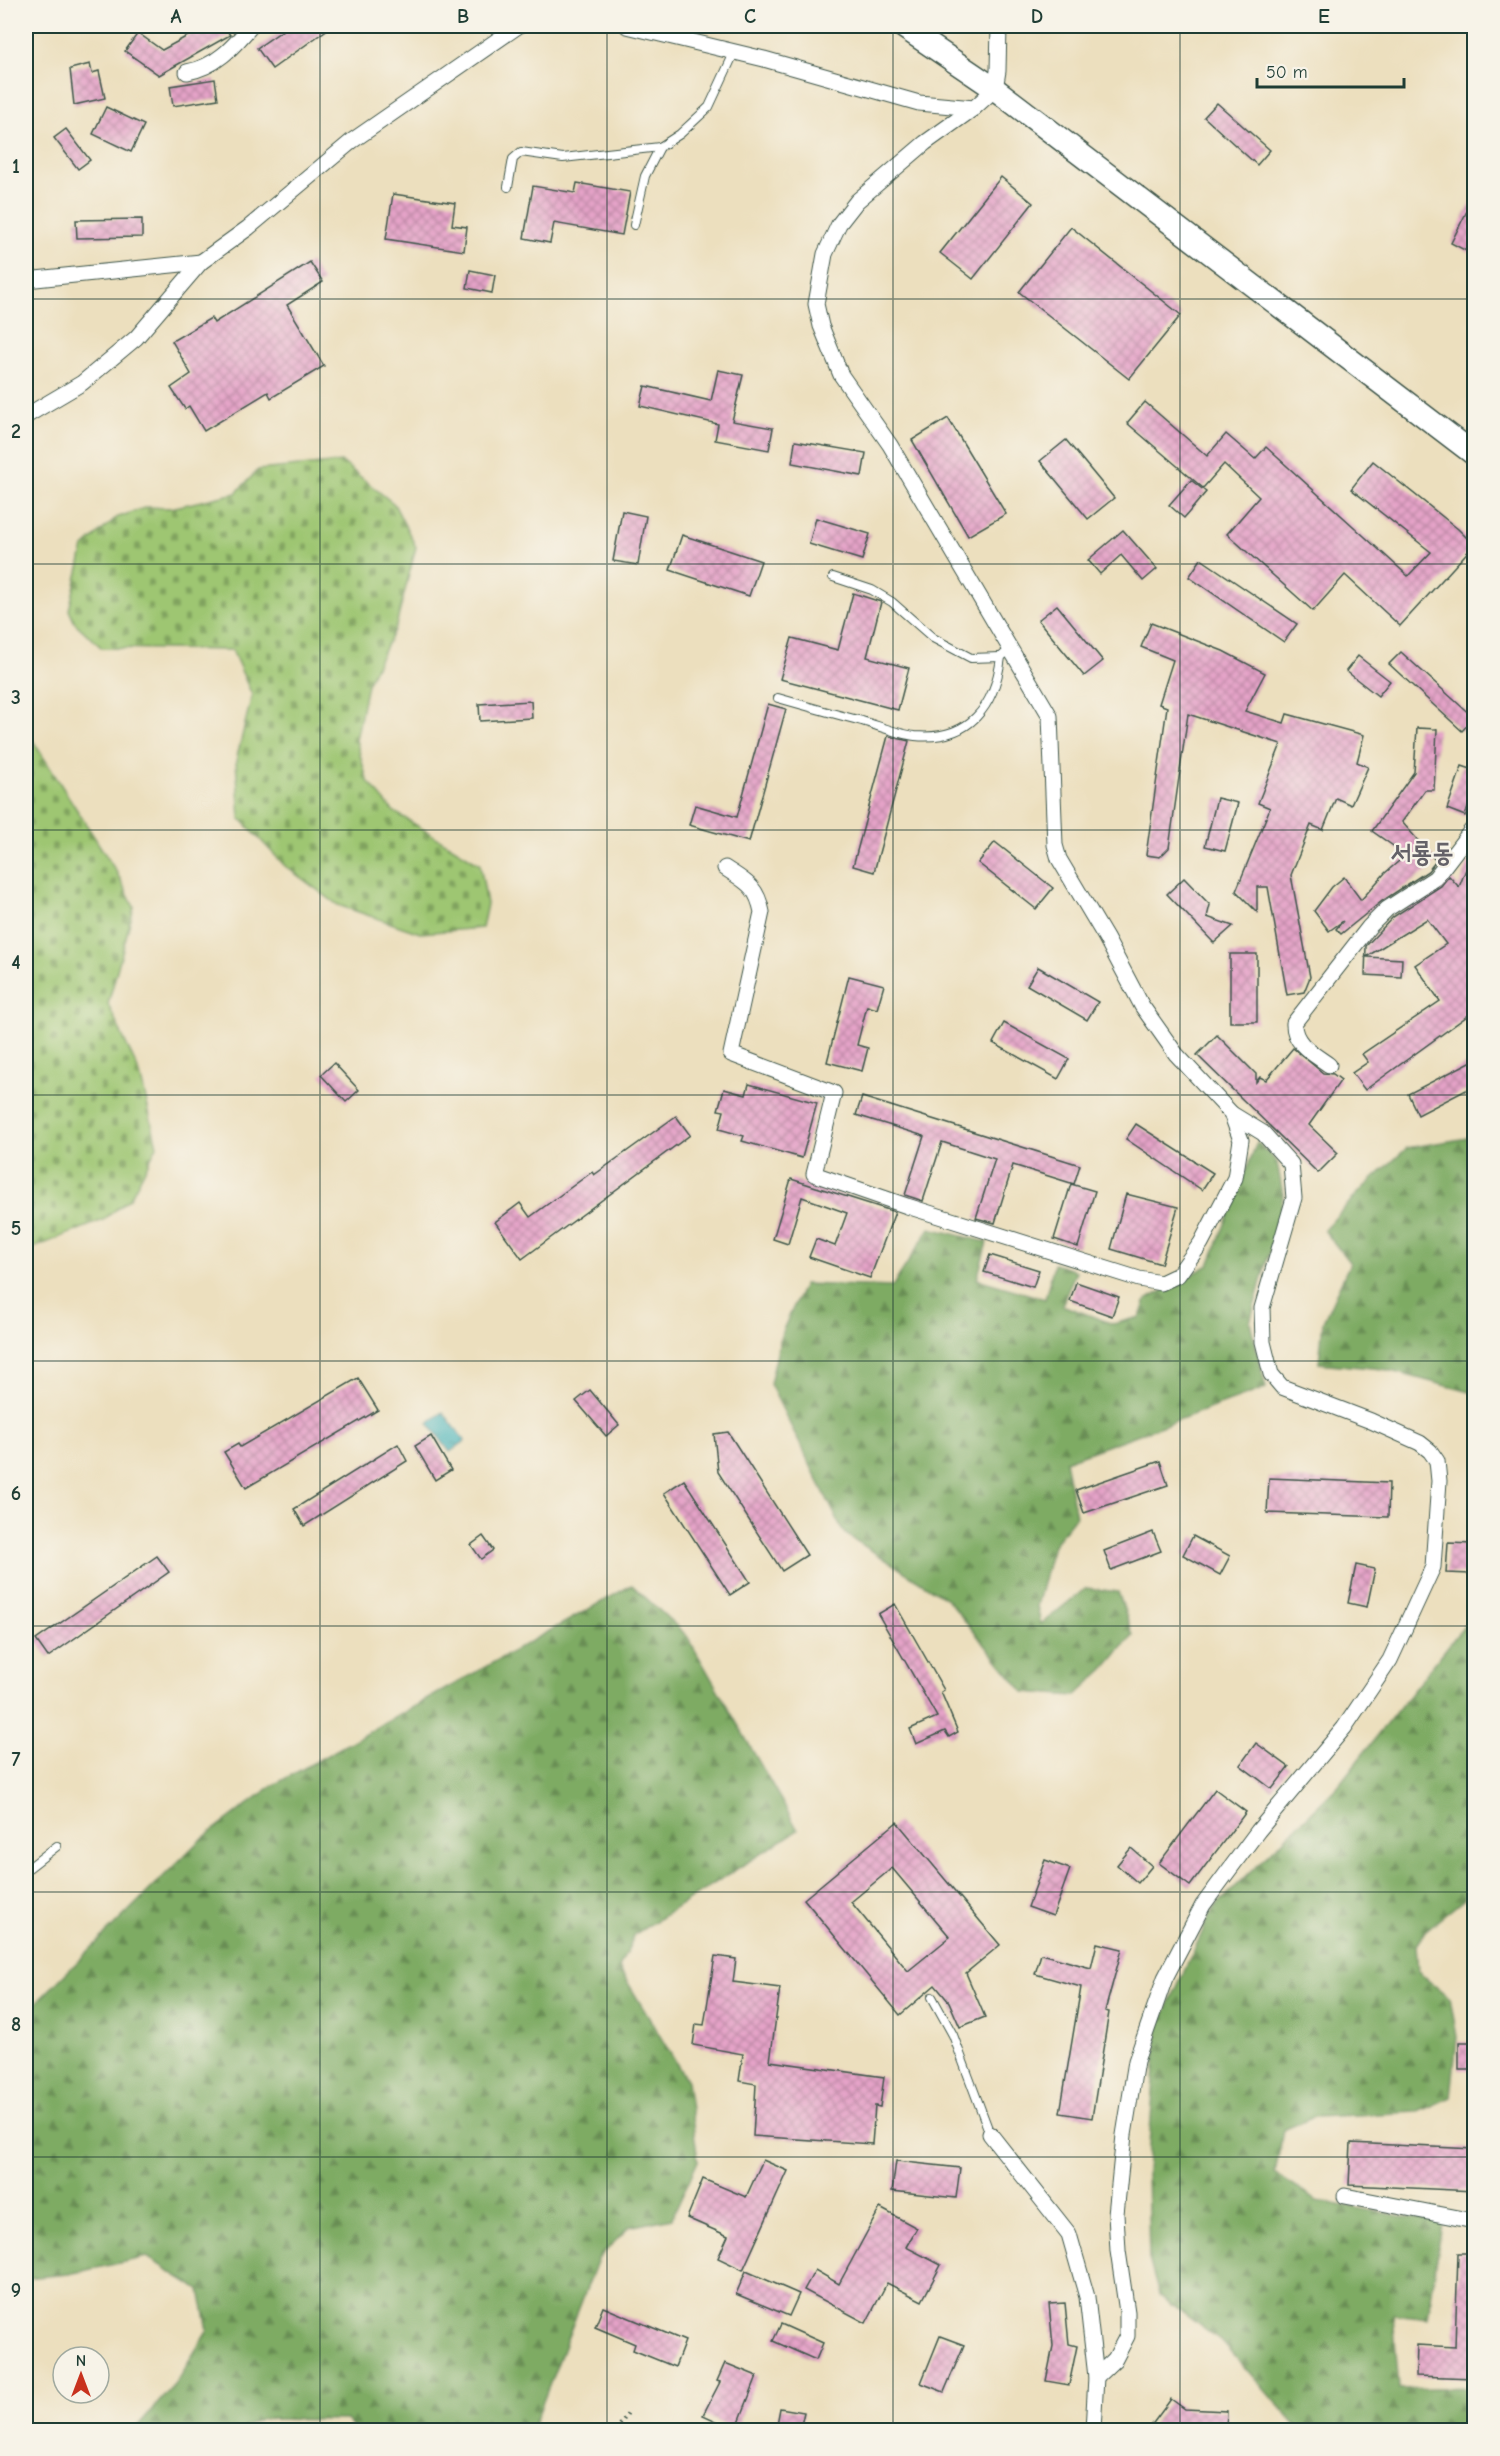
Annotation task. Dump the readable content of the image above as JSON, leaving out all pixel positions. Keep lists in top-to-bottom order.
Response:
{
  "districts": ["서룡동"],
  "scale_bar": "50 m",
  "north": "top",
  "grid": {
    "columns": [
      "A",
      "B",
      "C",
      "D",
      "E"
    ],
    "rows": [
      "1",
      "2",
      "3",
      "4",
      "5",
      "6",
      "7",
      "8",
      "9"
    ]
  }
}
